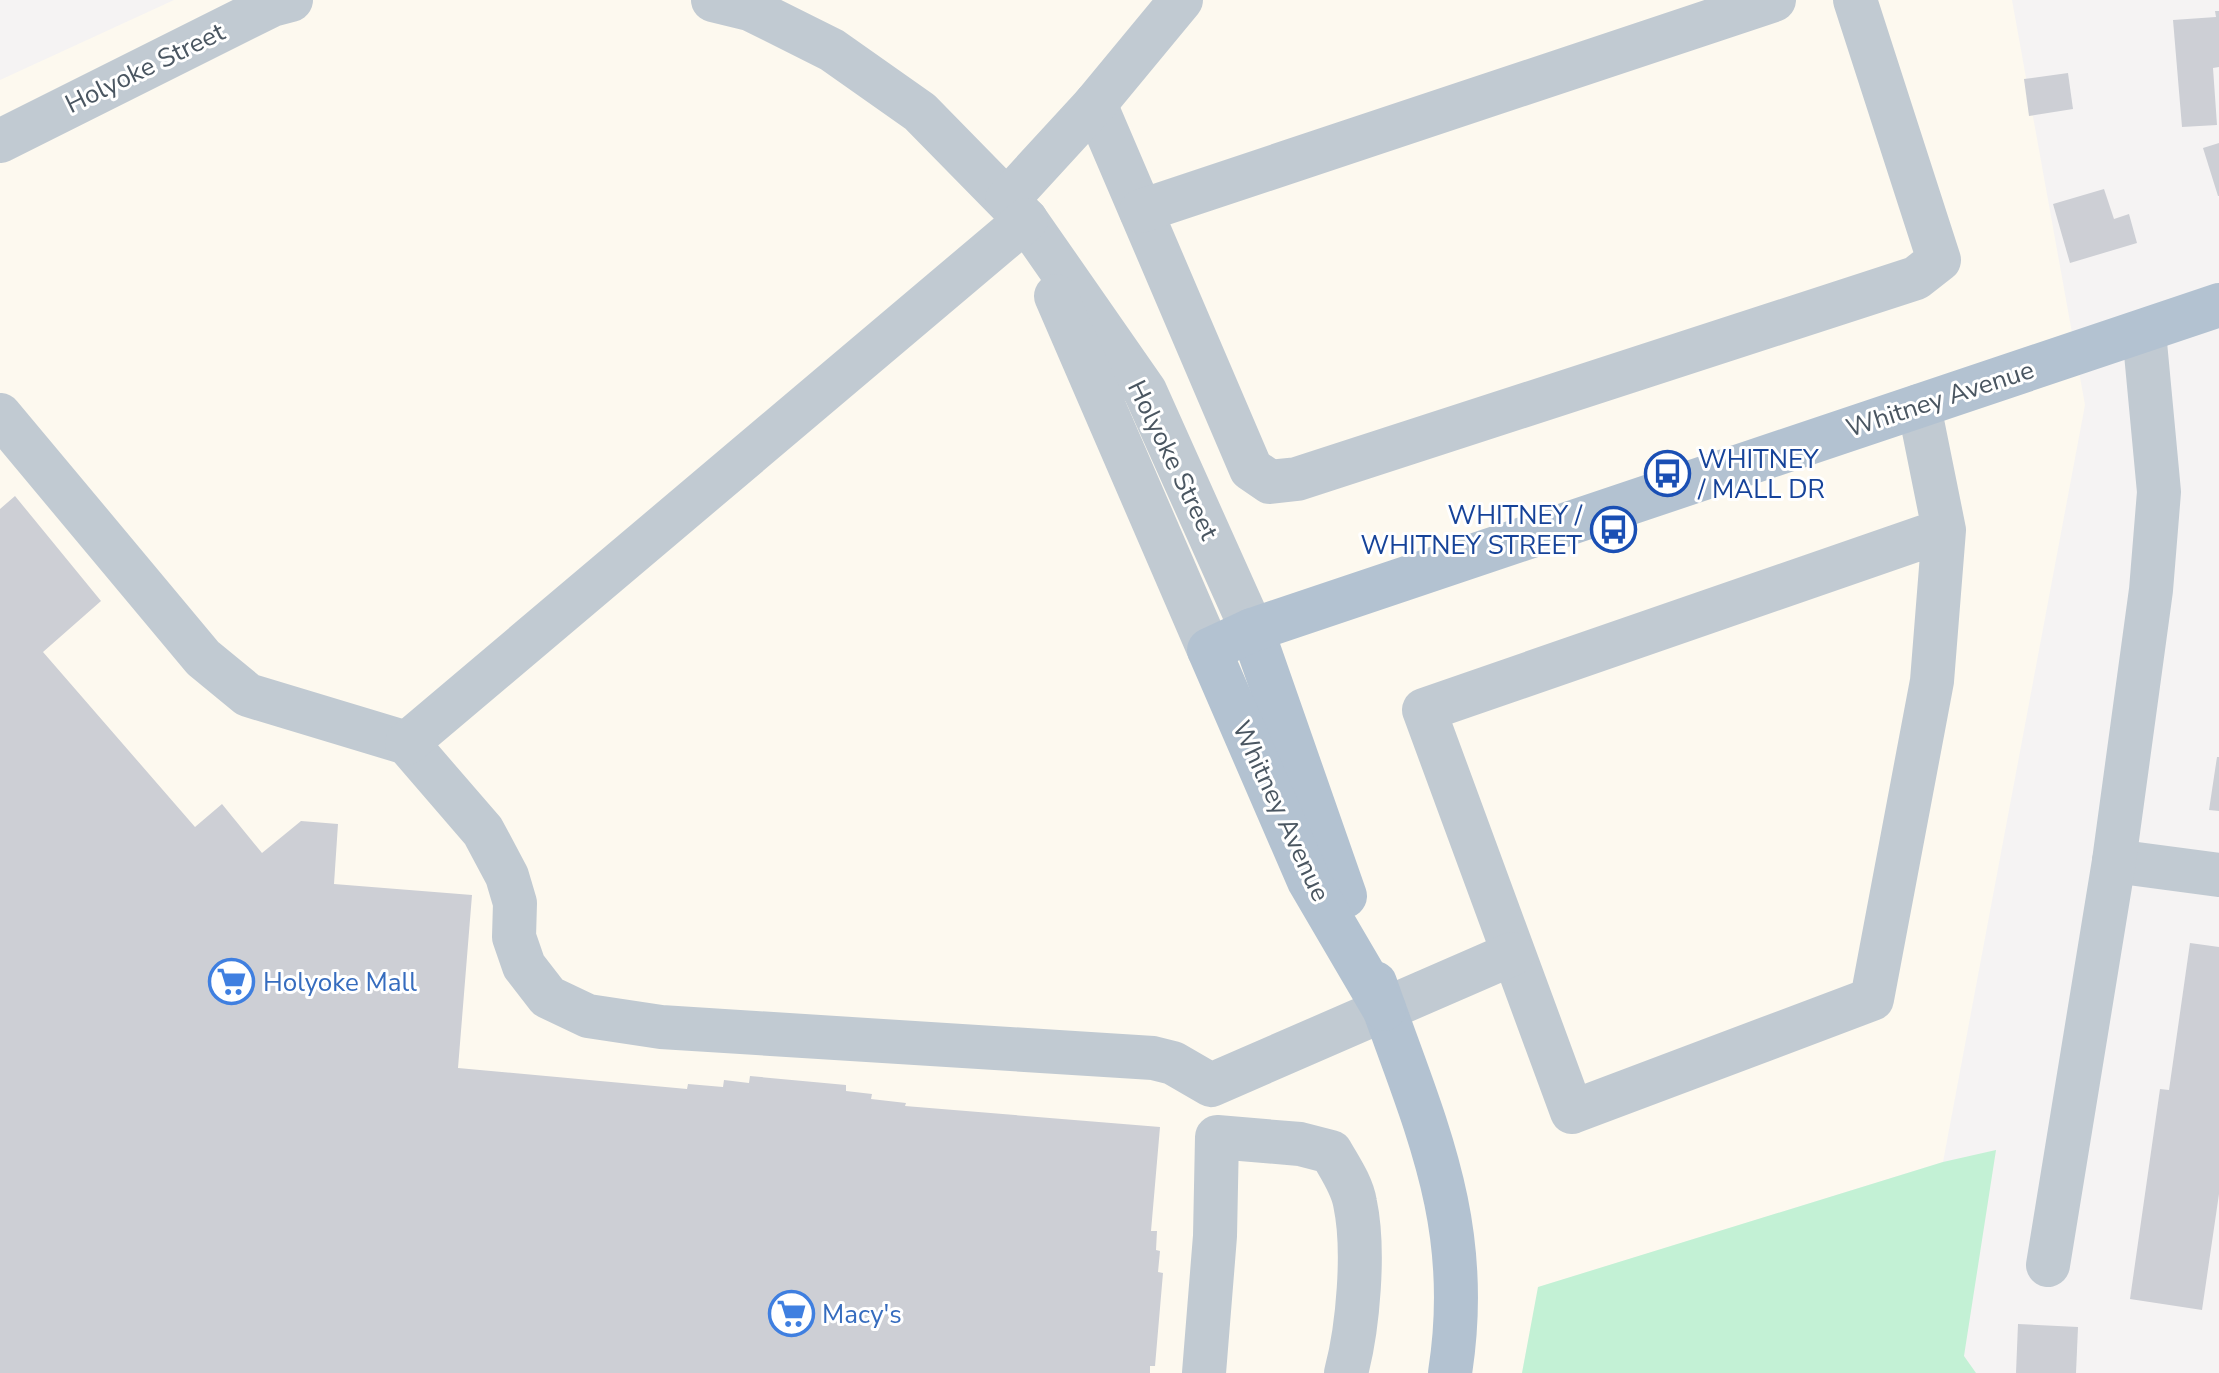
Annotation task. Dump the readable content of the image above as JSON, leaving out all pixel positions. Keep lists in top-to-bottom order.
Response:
{
  "streets": {
    "main road": ["Whitney Avenue"],
    "street": ["Holyoke Street"]
  },
  "crossings": [
    ["Holyoke Street", "Whitney Avenue"]
  ],
  "places": {
    "bus stop": ["WHITNEY / MALL DR", "WHITNEY / WHITNEY STREET"],
    "supermarket": ["Holyoke Mall", "Macy's"]
  }
}
